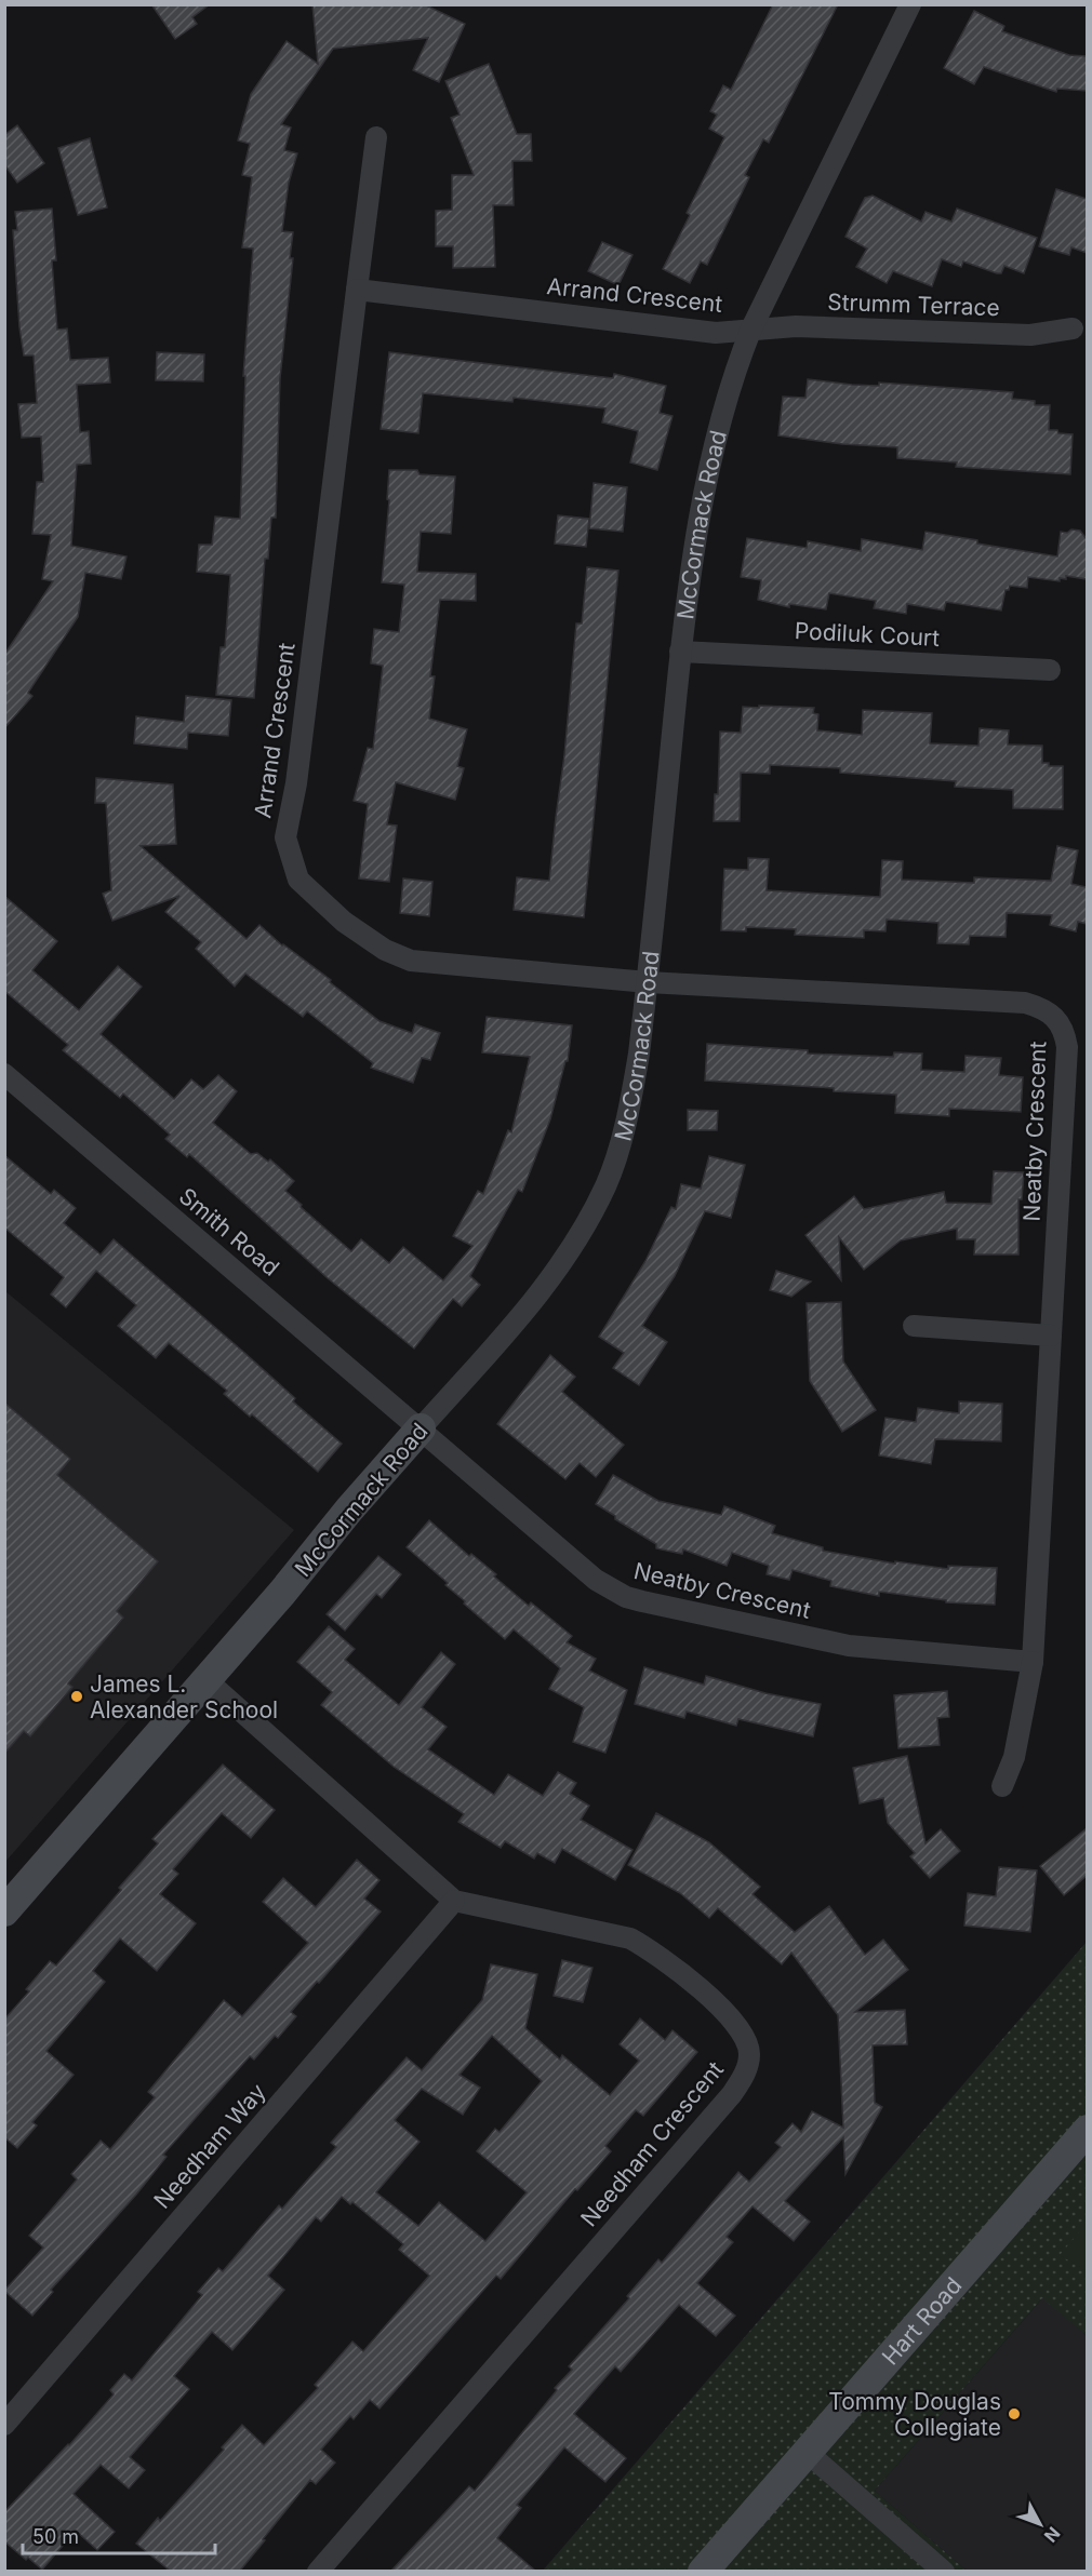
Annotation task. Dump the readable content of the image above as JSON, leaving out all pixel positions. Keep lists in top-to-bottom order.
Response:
{
  "streets": {
    "street": [
      "Arrand Crescent",
      "Strumm Terrace",
      "McCormack Road",
      "Podiluk Court",
      "Neatby Crescent",
      "Smith Road",
      "Needham Crescent",
      "Needham Way",
      "Hart Road"
    ]
  },
  "crossings": [
    ["Arrand Crescent", "Strumm Terrace"],
    ["Arrand Crescent", "McCormack Road"],
    ["Arrand Crescent", "Neatby Crescent"],
    ["Strumm Terrace", "McCormack Road"],
    ["McCormack Road", "Podiluk Court"],
    ["McCormack Road", "Neatby Crescent"],
    ["McCormack Road", "Smith Road"],
    ["McCormack Road", "Needham Crescent"],
    ["Neatby Crescent", "Smith Road"],
    ["Needham Crescent", "Needham Way"]
  ],
  "places": ["James L. Alexander School", "Tommy Douglas Collegiate"],
  "scale_bar": "50 m",
  "north": "bottom right"
}
